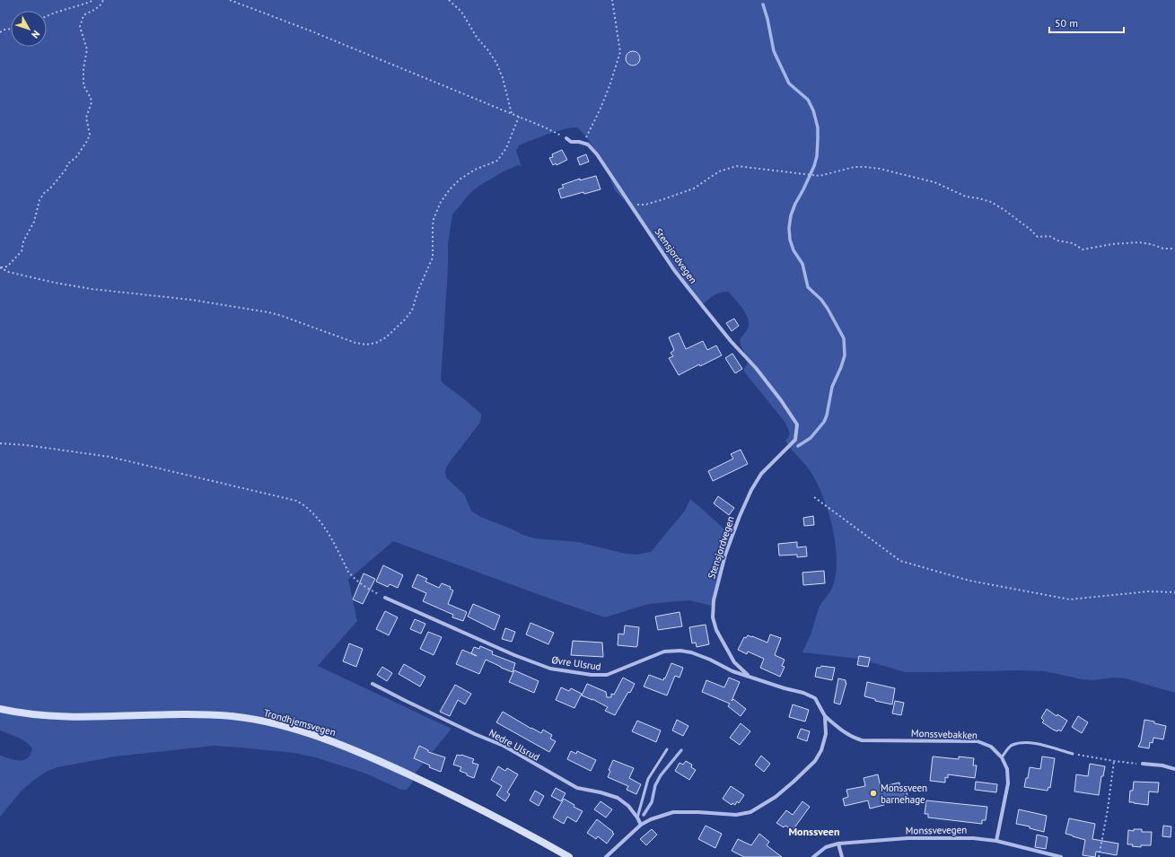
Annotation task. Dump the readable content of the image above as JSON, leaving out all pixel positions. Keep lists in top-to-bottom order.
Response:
{
  "streets": {
    "main road": ["Trondhjemsvegen"],
    "street": [
      "Stensjordvegen",
      "Øvre Ulsrud",
      "Monssvebakken",
      "Nedre Ulsrud",
      "Monssvevegen"
    ]
  },
  "crossings": [
    ["Stensjordvegen", "Øvre Ulsrud"],
    ["Stensjordvegen", "Monssvebakken"],
    ["Stensjordvegen", "Nedre Ulsrud"],
    ["Monssvebakken", "Monssvevegen"]
  ],
  "districts": ["Monssveen"],
  "places": ["Monssveen barnehage"],
  "scale_bar": "50 m",
  "north": "bottom right"
}
